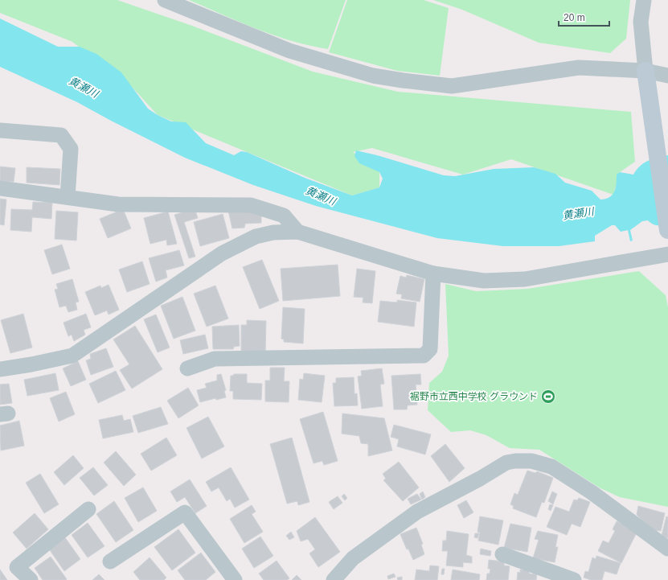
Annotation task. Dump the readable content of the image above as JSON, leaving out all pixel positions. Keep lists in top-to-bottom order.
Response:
{
  "water": ["黄瀬川"],
  "places": {
    "sports": ["裾野市立西中学校 グラウンド"]
  },
  "scale_bar": "20 m"
}
